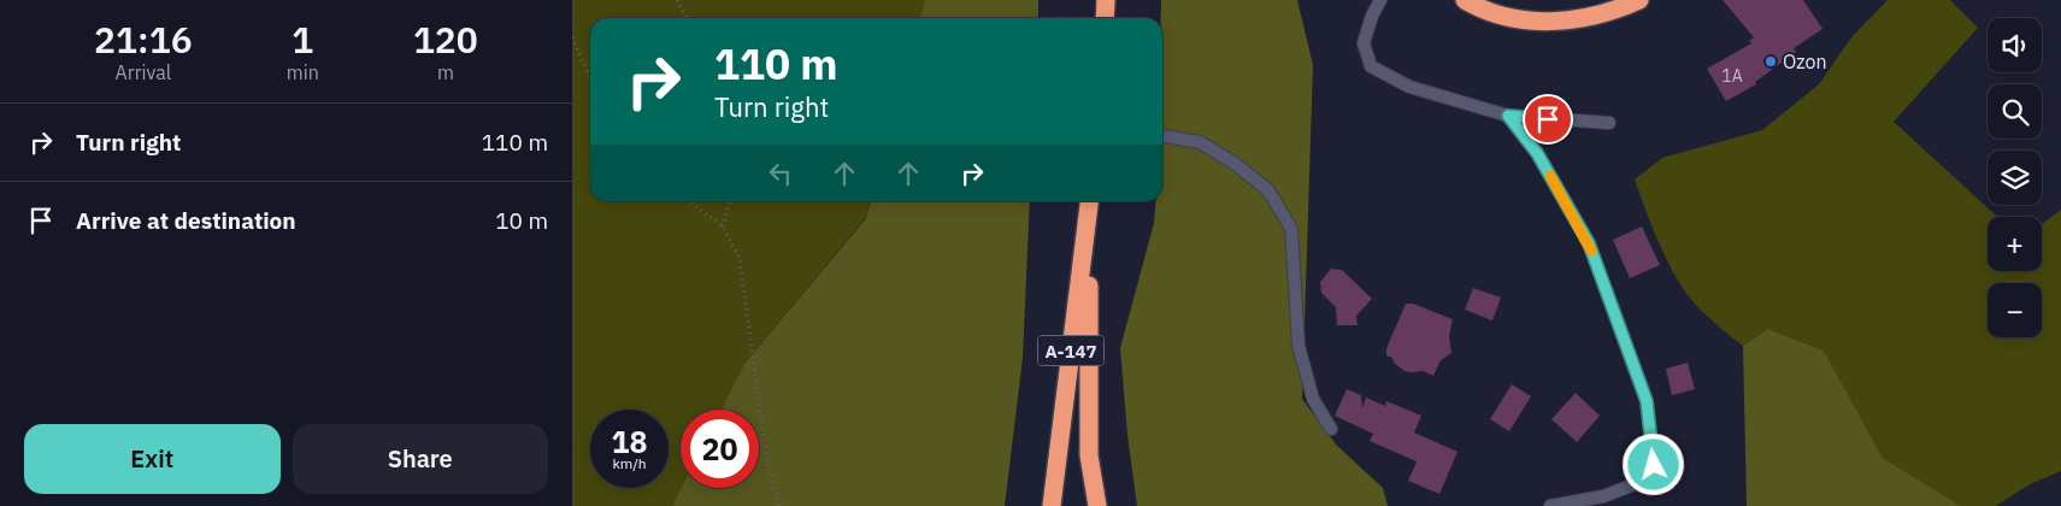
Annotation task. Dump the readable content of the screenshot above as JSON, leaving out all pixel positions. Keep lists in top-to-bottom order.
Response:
{
  "streets": {
    "highway": ["А-147"]
  },
  "places": ["Ozon"],
  "house_numbers": ["1А"],
  "page": {
    "eta": [
      "21:16",
      "Arrival",
      "1",
      "min",
      "120",
      "m"
    ],
    "map_buttons": ["+", "−"],
    "turn": ["110 m", "Turn right"],
    "list": [
      {
        "name": "Turn right",
        "value": "110 m"
      },
      {
        "name": "Arrive at destination",
        "value": "10 m"
      }
    ],
    "speed": "18 km/h",
    "limit": "20",
    "buttons": ["Exit", "Share"]
  }
}
